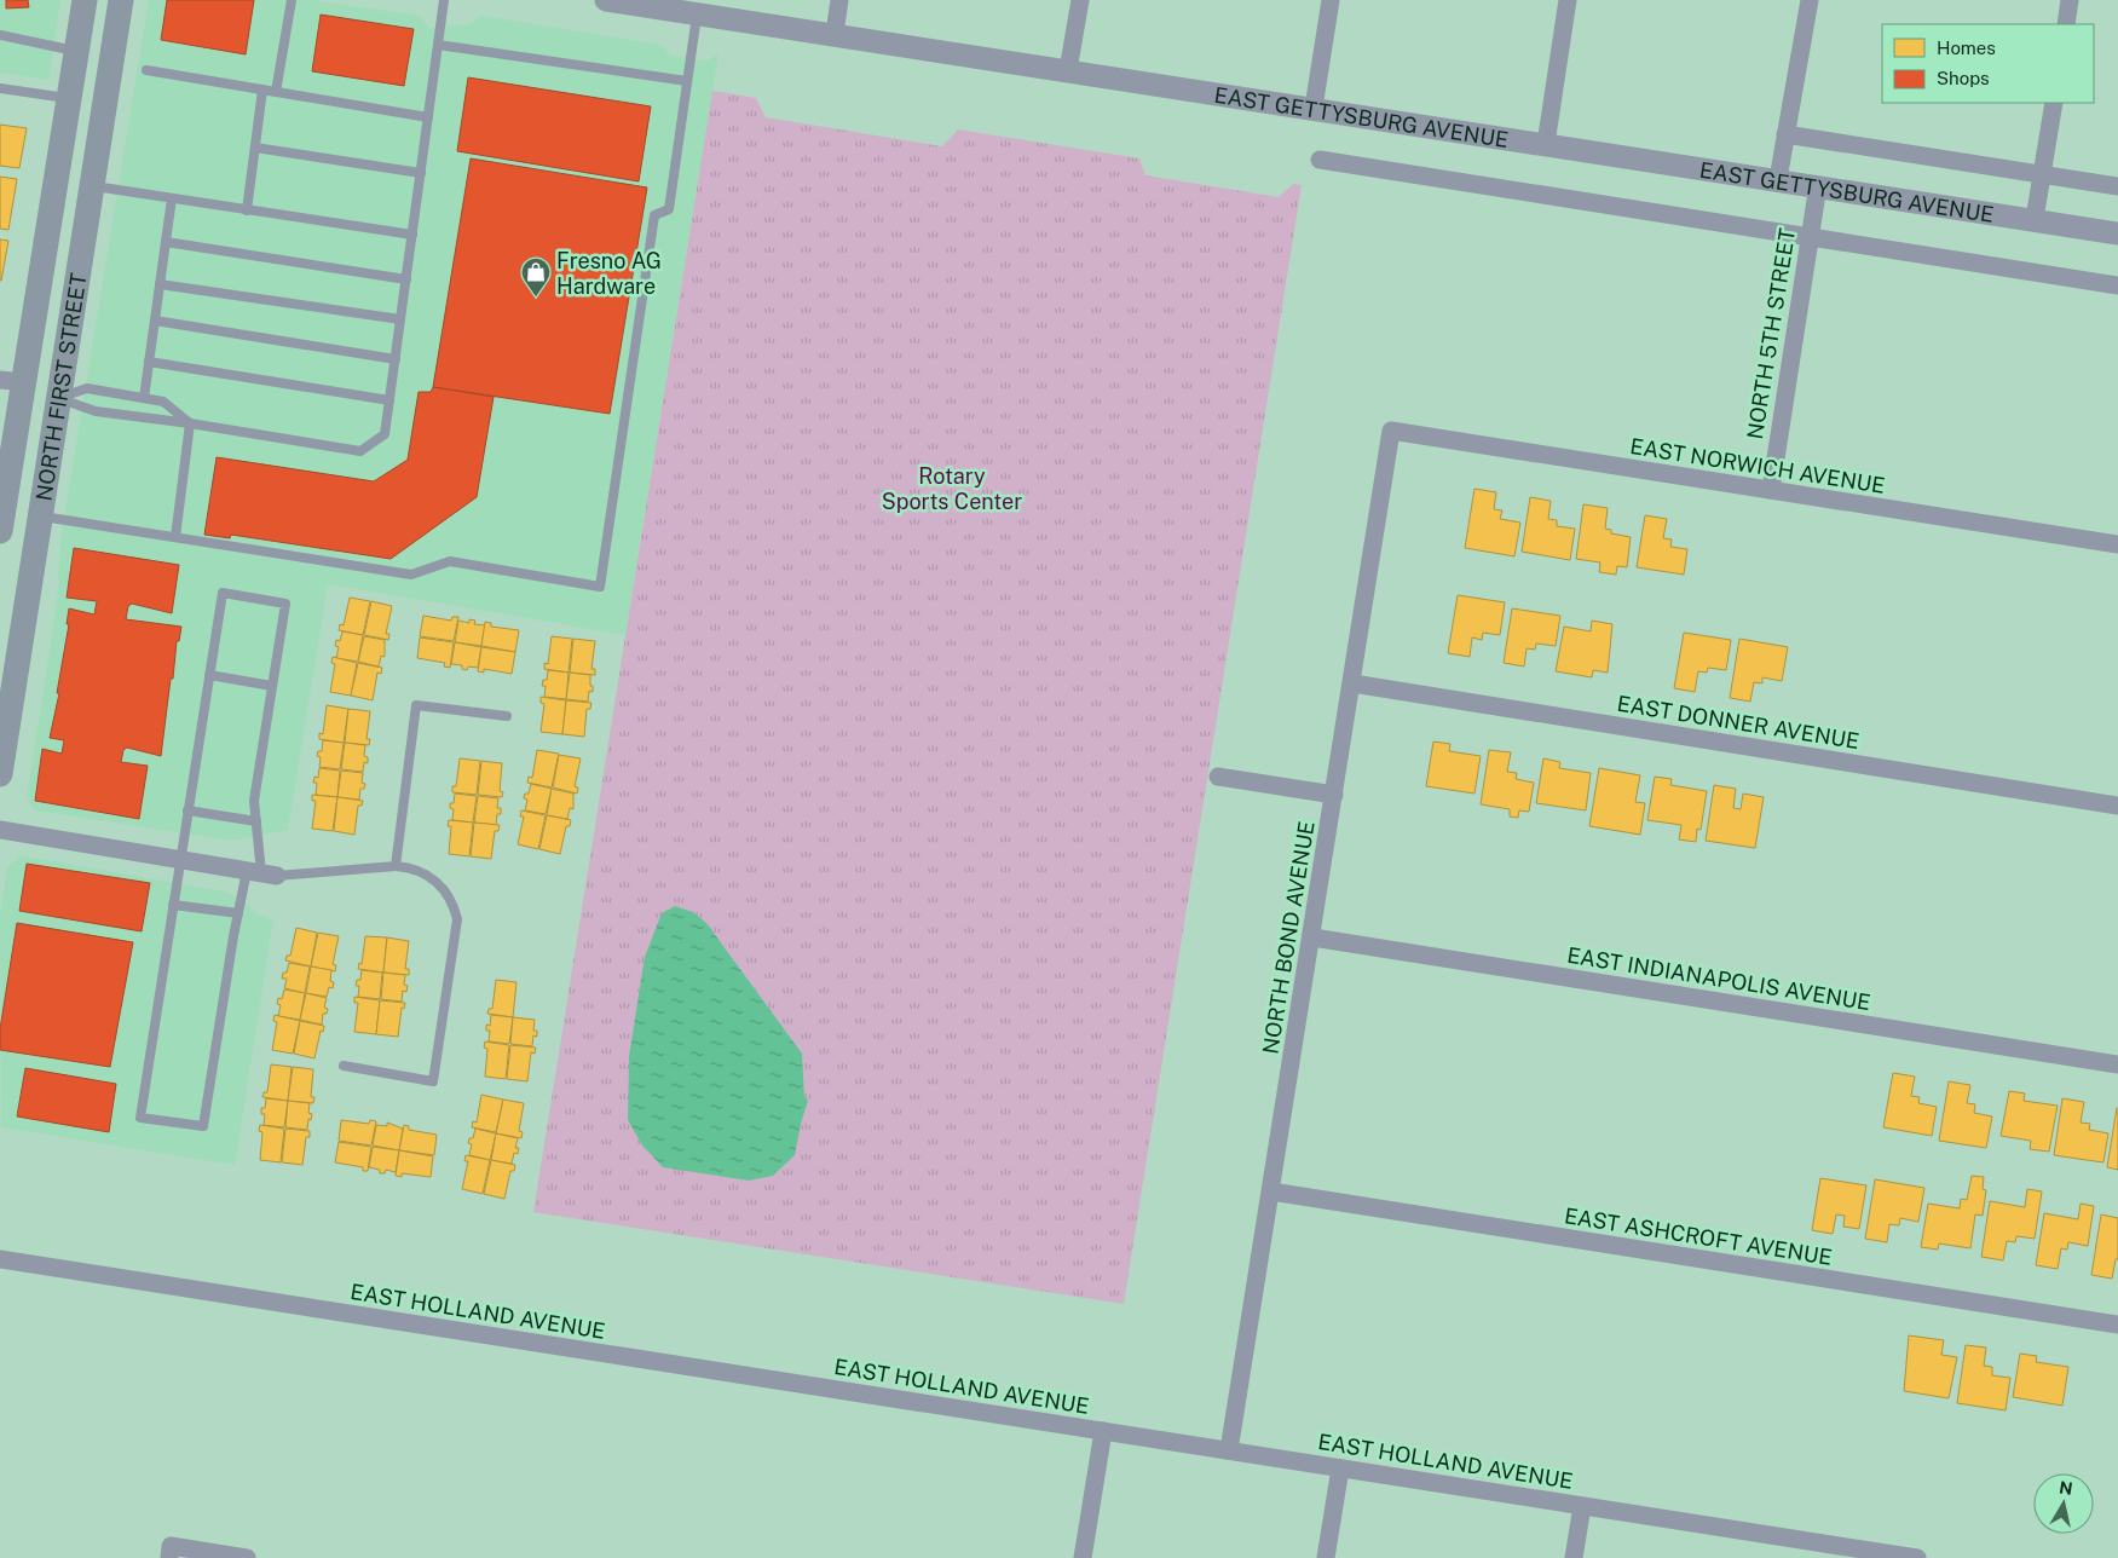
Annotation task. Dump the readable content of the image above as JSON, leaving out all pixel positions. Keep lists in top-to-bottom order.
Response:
{
  "streets": {
    "main road": ["NORTH FIRST STREET"],
    "street": [
      "EAST GETTYSBURG AVENUE",
      "NORTH 5TH STREET",
      "EAST NORWICH AVENUE",
      "EAST DONNER AVENUE",
      "NORTH BOND AVENUE",
      "EAST INDIANAPOLIS AVENUE",
      "EAST ASHCROFT AVENUE",
      "EAST HOLLAND AVENUE"
    ]
  },
  "crossings": [
    ["EAST GETTYSBURG AVENUE", "NORTH 5TH STREET"],
    ["NORTH 5TH STREET", "EAST NORWICH AVENUE"],
    ["EAST NORWICH AVENUE", "NORTH BOND AVENUE"],
    ["EAST DONNER AVENUE", "NORTH BOND AVENUE"],
    ["NORTH BOND AVENUE", "EAST INDIANAPOLIS AVENUE"],
    ["NORTH BOND AVENUE", "EAST ASHCROFT AVENUE"],
    ["NORTH BOND AVENUE", "EAST HOLLAND AVENUE"]
  ],
  "parks": ["Rotary Sports Center"],
  "places": {
    "shop": ["Fresno AG Hardware"]
  },
  "legend": ["Homes", "Shops"],
  "north": "top"
}
